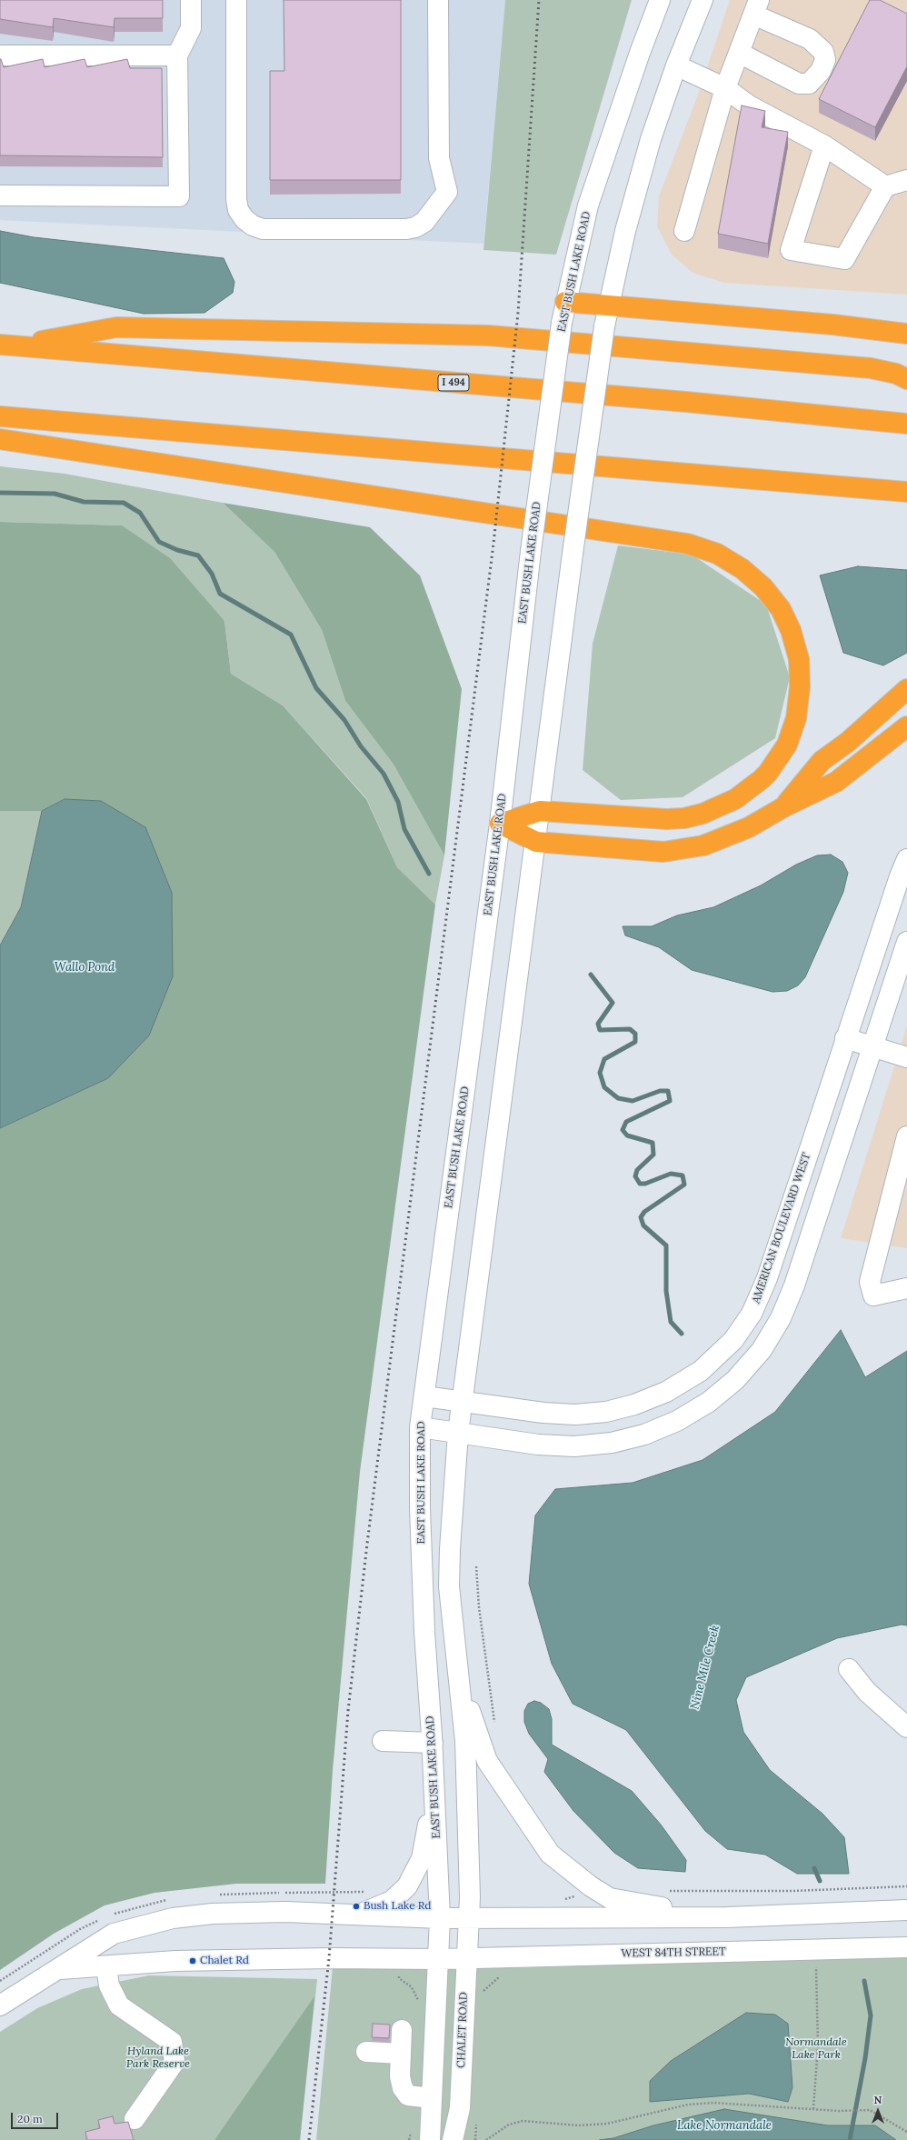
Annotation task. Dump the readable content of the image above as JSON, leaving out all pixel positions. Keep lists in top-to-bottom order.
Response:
{
  "streets": {
    "highway": ["I 494"],
    "street": [
      "EAST BUSH LAKE ROAD",
      "AMERICAN BOULEVARD WEST",
      "WEST 84TH STREET",
      "CHALET ROAD"
    ]
  },
  "crossings": [
    ["EAST BUSH LAKE ROAD", "AMERICAN BOULEVARD WEST"],
    ["WEST 84TH STREET", "CHALET ROAD"]
  ],
  "water": ["Wallo Pond", "Nine Mile Creek", "Lake Normandale"],
  "parks": ["Normandale Lake Park", "Hyland Lake Park Reserve"],
  "places": ["Bush Lake Rd", "Chalet Rd"],
  "scale_bar": "20 m",
  "north": "top"
}
